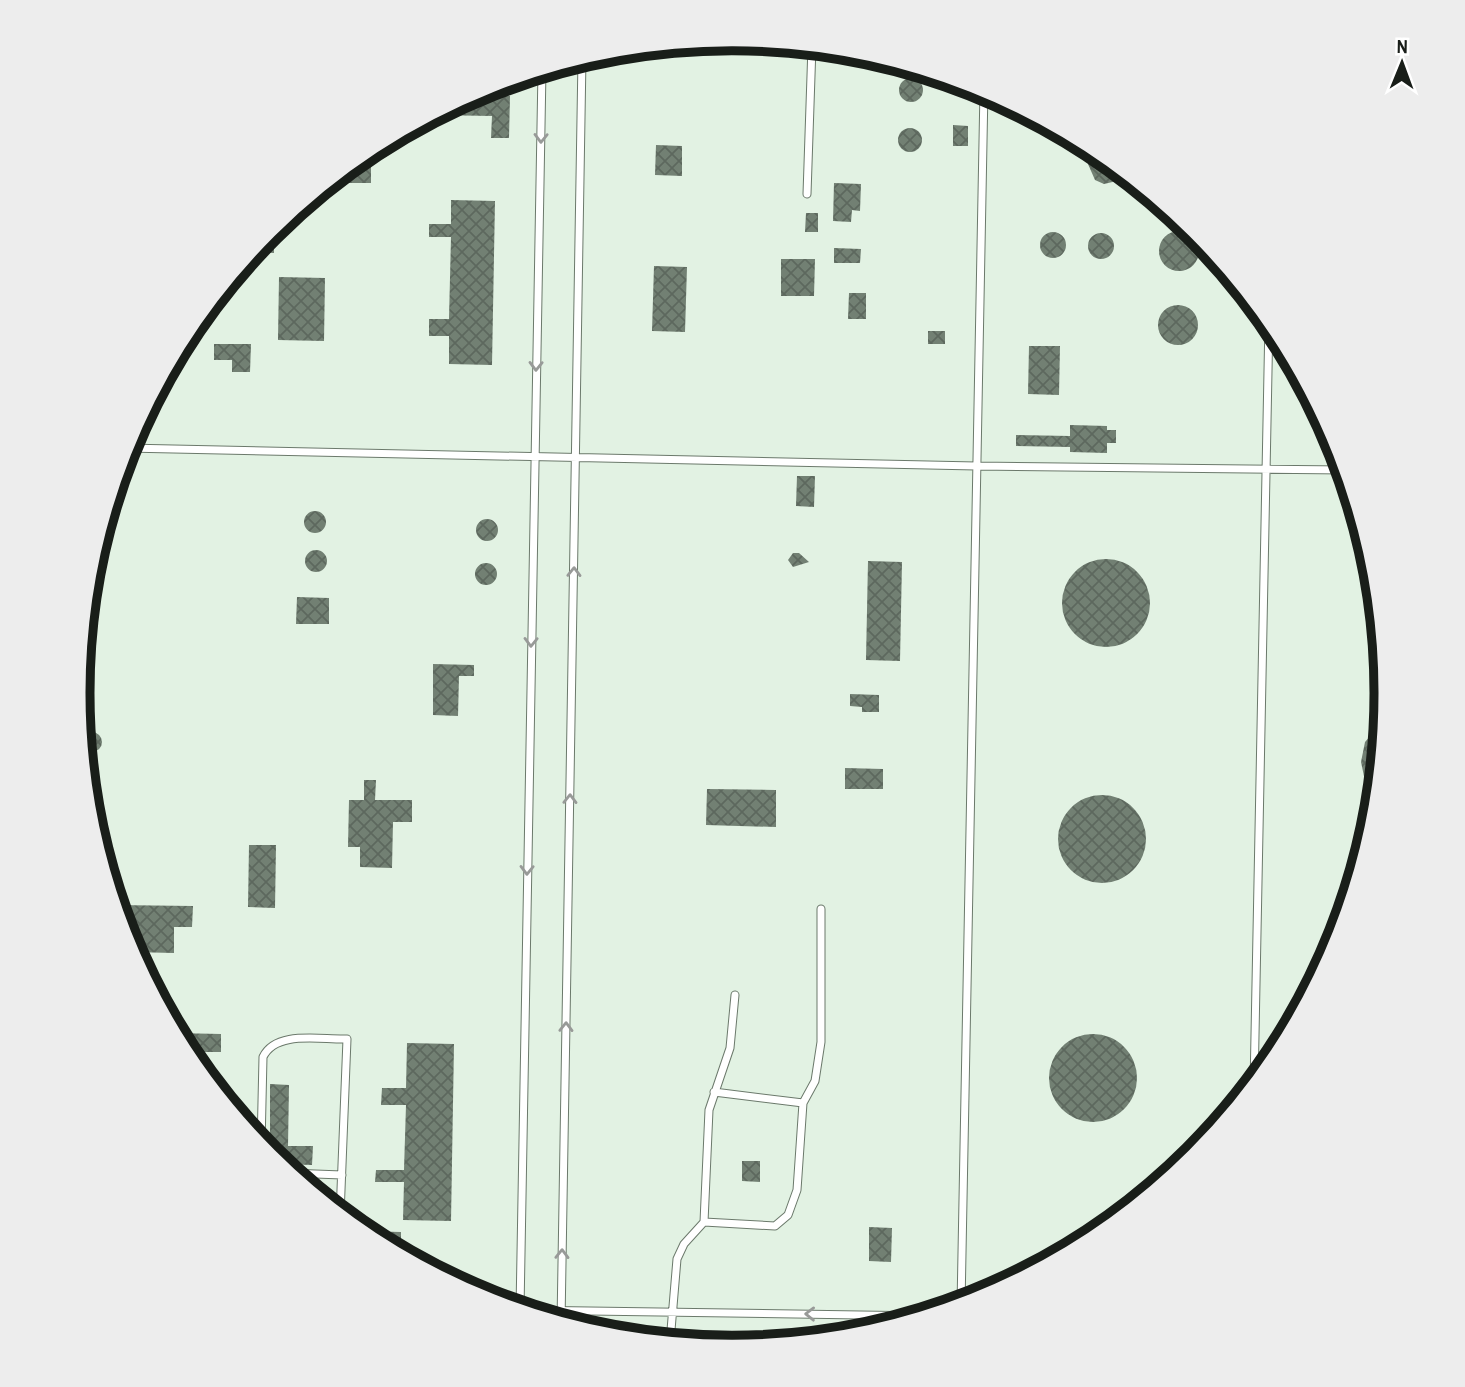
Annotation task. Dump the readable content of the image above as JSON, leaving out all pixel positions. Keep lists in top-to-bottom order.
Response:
{
  "north": "top"
}
